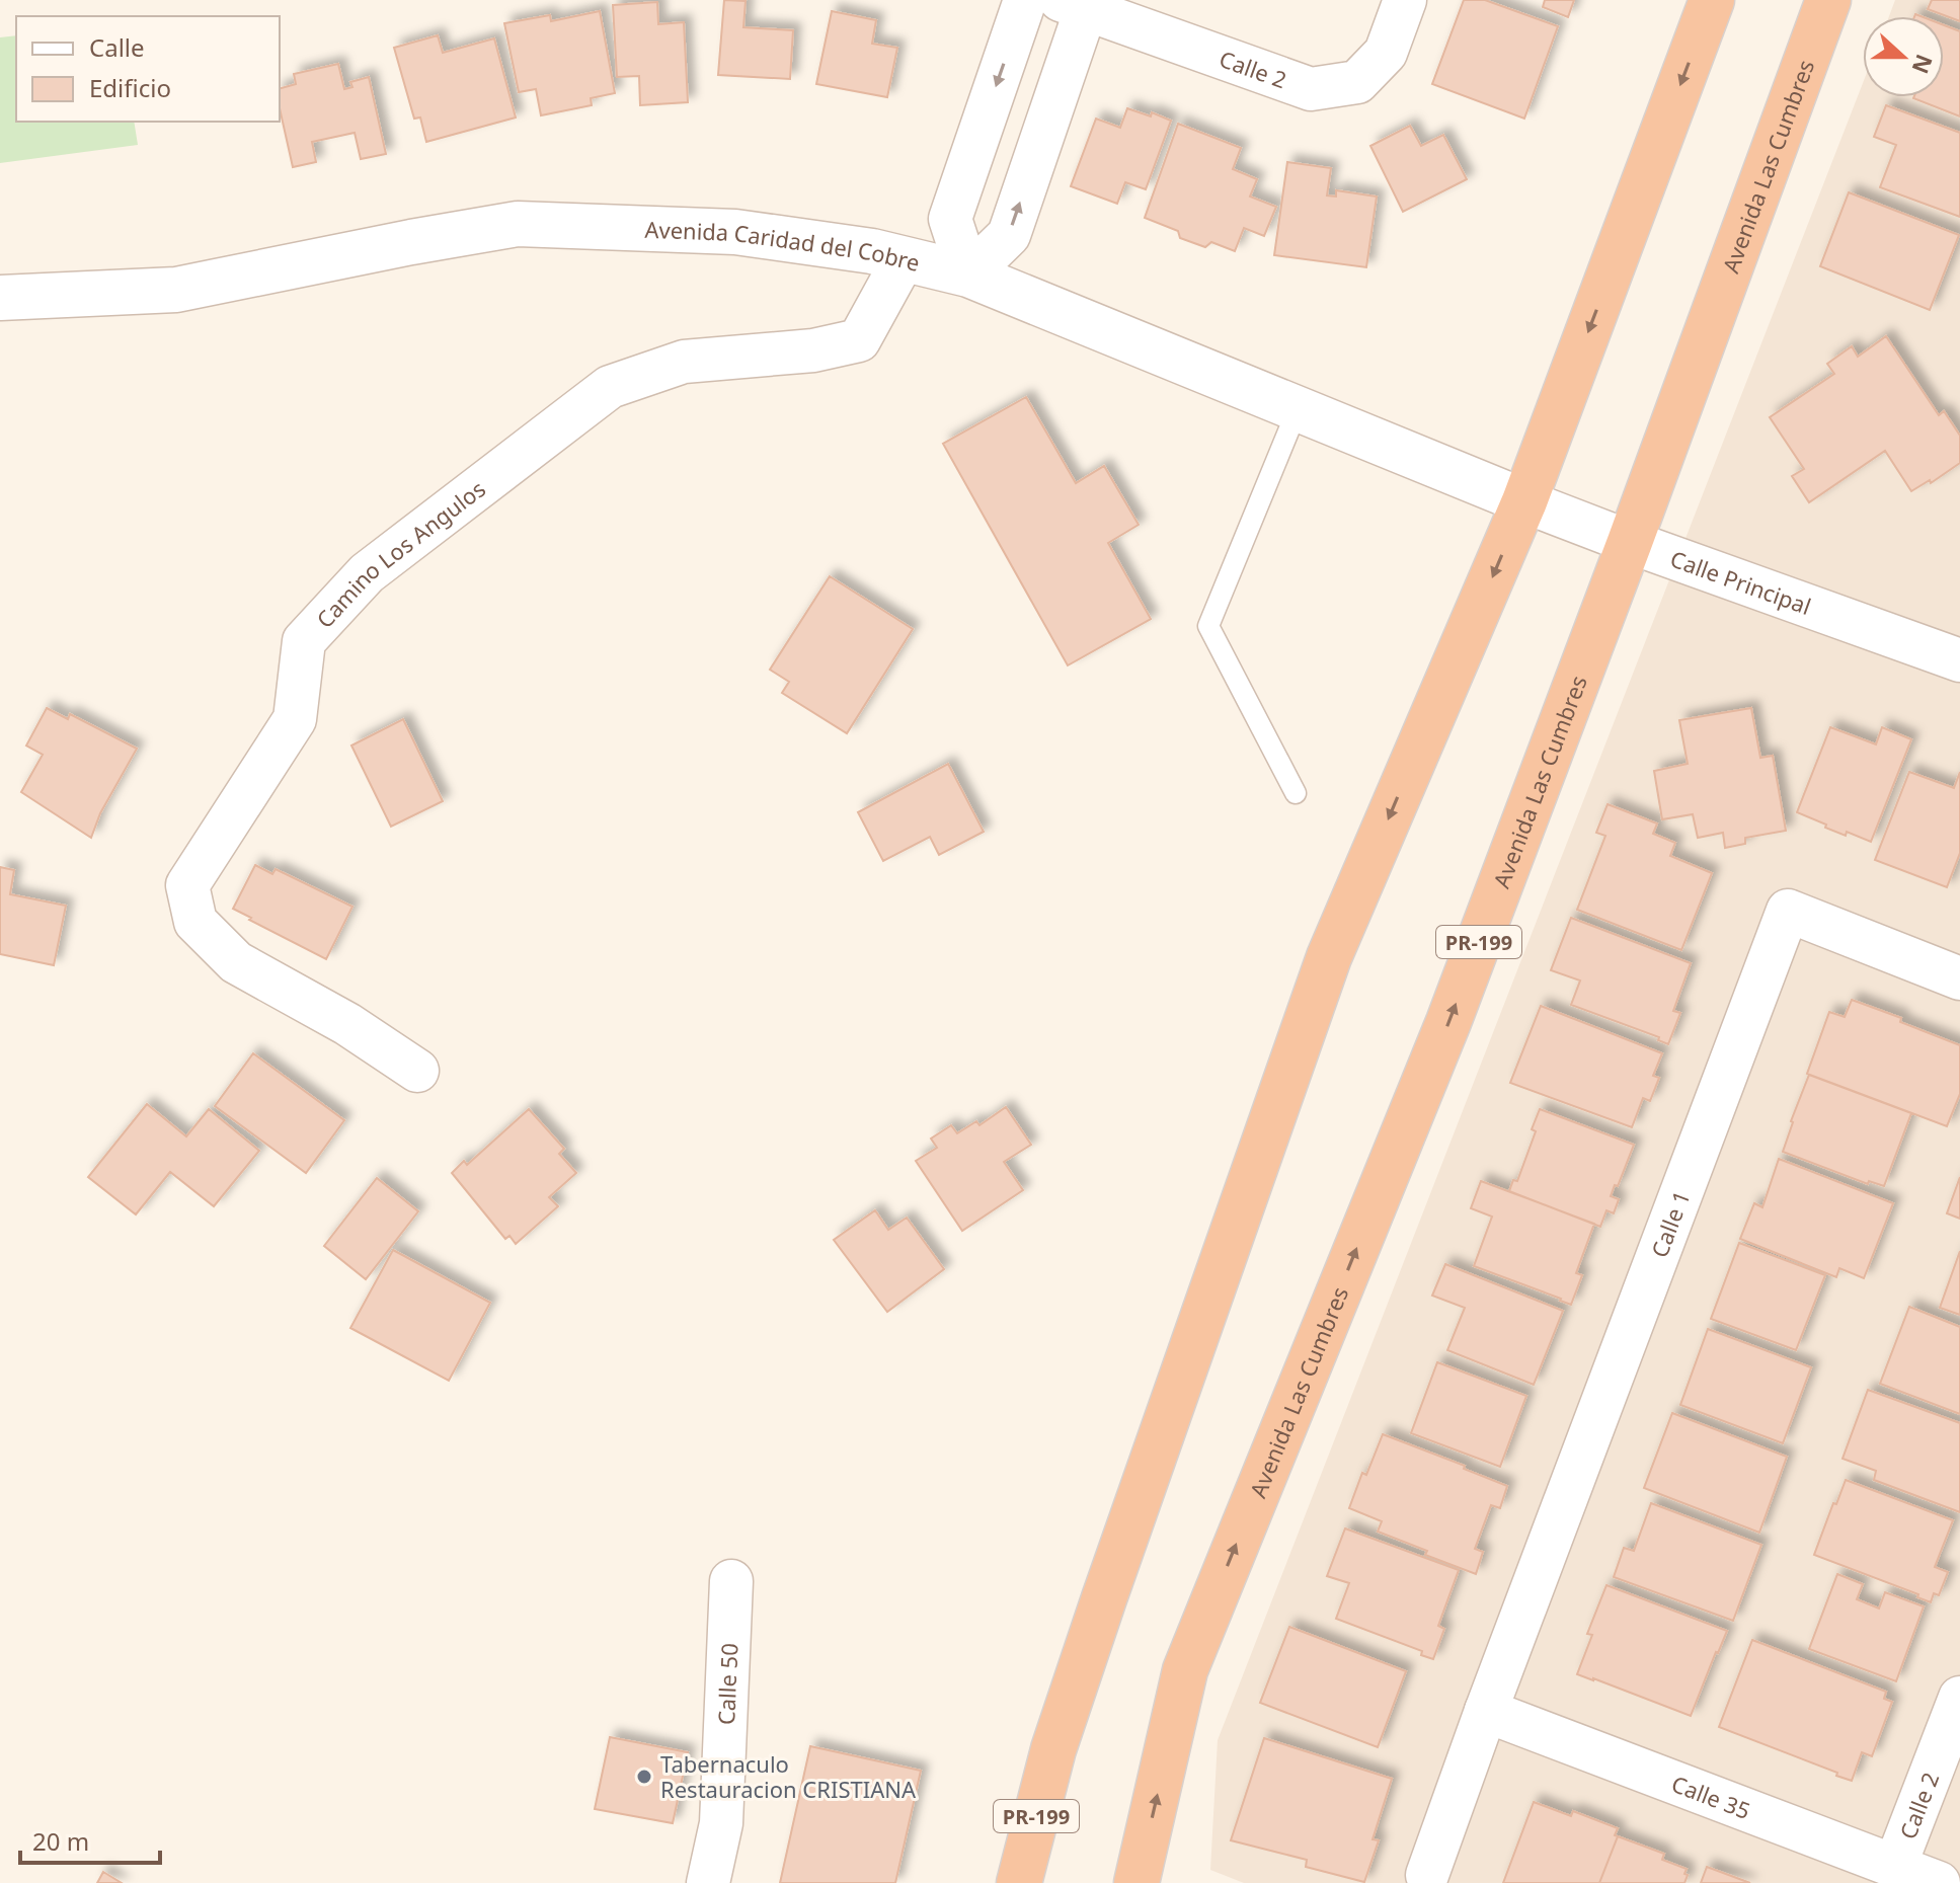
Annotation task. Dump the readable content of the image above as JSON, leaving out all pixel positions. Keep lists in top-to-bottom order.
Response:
{
  "streets": {
    "highway": ["Avenida Las Cumbres", "PR-199"],
    "street": [
      "Calle 2",
      "Avenida Caridad del Cobre",
      "Camino Los Angulos",
      "Calle Principal",
      "Calle 1",
      "Calle 50",
      "Calle 35"
    ]
  },
  "crossings": [
    ["Calle 2", "Calle 35"],
    ["Avenida Las Cumbres", "Calle Principal"],
    ["Avenida Caridad del Cobre", "Camino Los Angulos"],
    ["Avenida Caridad del Cobre", "Calle Principal"],
    ["Avenida Caridad del Cobre", "PR-199"],
    ["Calle Principal", "PR-199"],
    ["Calle 1", "Calle 35"]
  ],
  "places": ["Tabernaculo Restauracion CRISTIANA"],
  "legend": ["Calle", "Edificio"],
  "scale_bar": "20 m",
  "north": "right"
}
